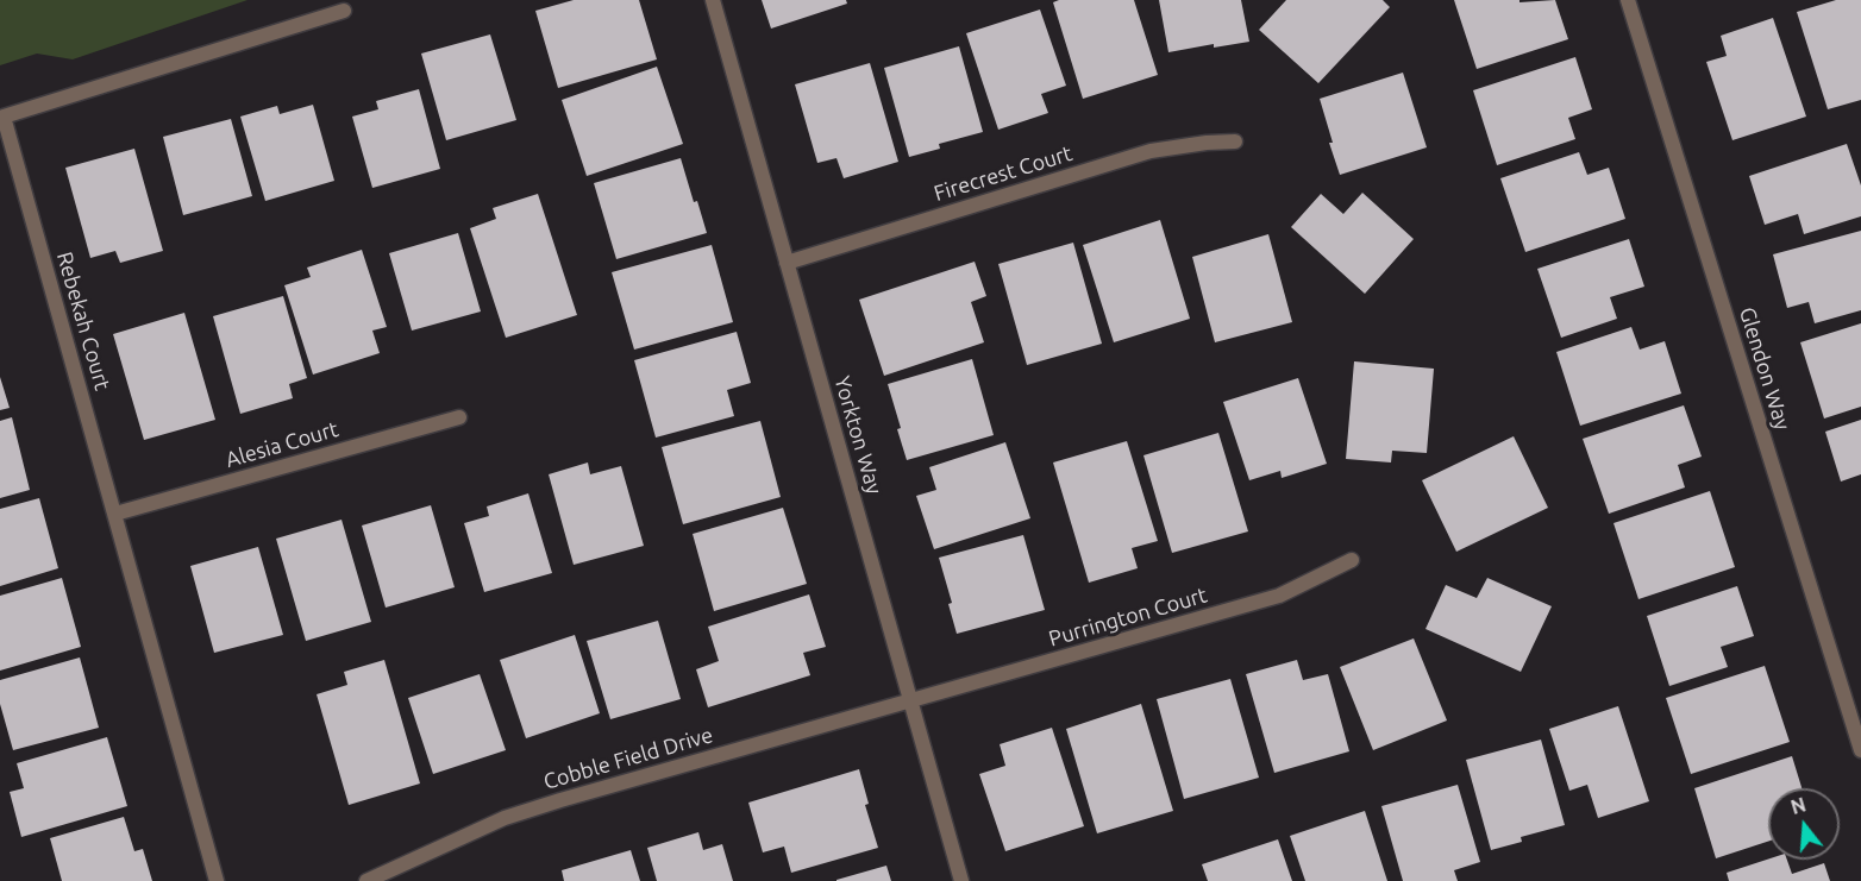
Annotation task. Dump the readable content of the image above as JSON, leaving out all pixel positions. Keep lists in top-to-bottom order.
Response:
{
  "streets": {
    "street": [
      "Firecrest Court",
      "Rebekah Court",
      "Glendon Way",
      "Yorkton Way",
      "Alesia Court",
      "Purrington Court",
      "Cobble Field Drive"
    ]
  },
  "crossings": [
    ["Firecrest Court", "Yorkton Way"],
    ["Rebekah Court", "Alesia Court"],
    ["Yorkton Way", "Purrington Court"],
    ["Yorkton Way", "Cobble Field Drive"],
    ["Purrington Court", "Cobble Field Drive"]
  ],
  "north": "top"
}
